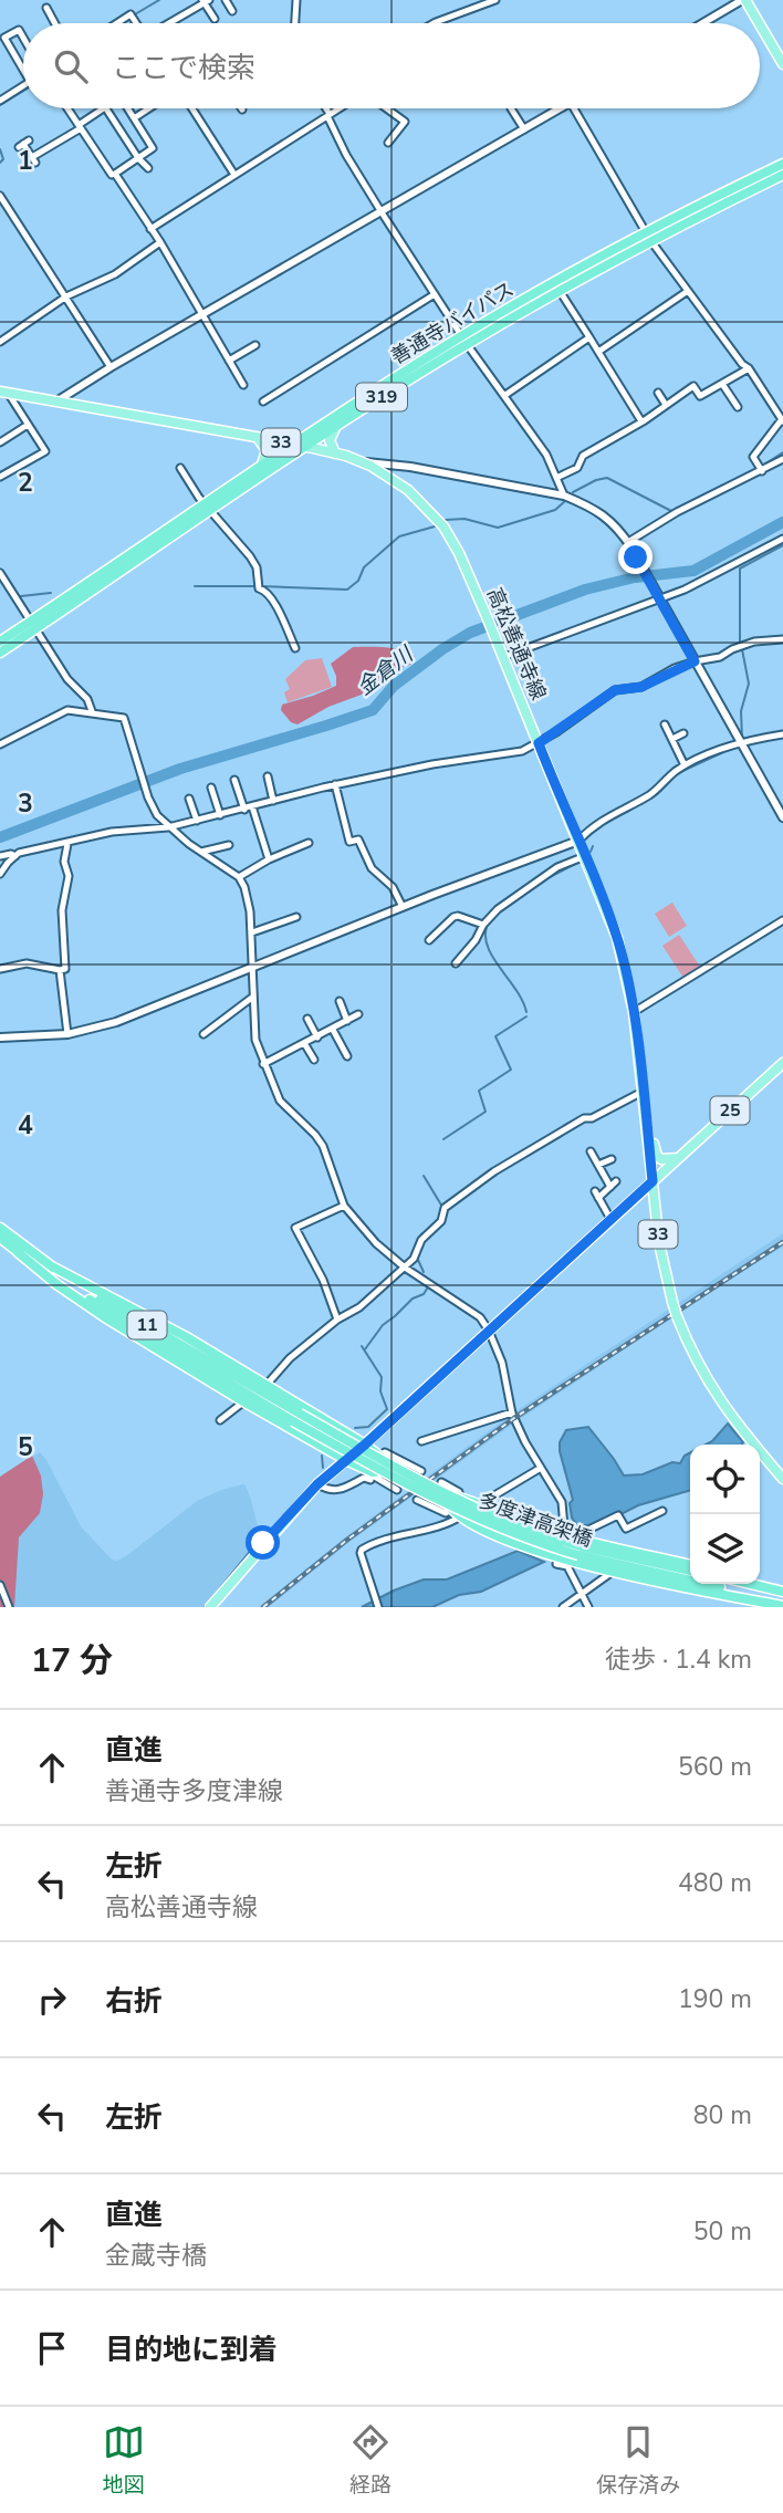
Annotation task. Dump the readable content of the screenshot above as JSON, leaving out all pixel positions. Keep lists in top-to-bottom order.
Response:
{
  "streets": {
    "highway": [
      "善通寺バイパス",
      "319",
      "11",
      "多度津高架橋"
    ],
    "main road": ["33", "高松善通寺線", "25"]
  },
  "crossings": [
    ["善通寺バイパス", "高松善通寺線"],
    ["高松善通寺線", "25"],
    ["11", "多度津高架橋"]
  ],
  "water": ["金倉川"],
  "page": {
    "search": "ここで検索",
    "heading": ["17 分", "徒歩 · 1.4 km"],
    "list": [
      ["直進", "善通寺多度津線", "560 m"],
      ["左折", "高松善通寺線", "480 m"],
      ["右折", "190 m"],
      ["左折", "80 m"],
      ["直進", "金蔵寺橋", "50 m"],
      "目的地に到着"
    ],
    "nav": ["地図", "経路", "保存済み"]
  },
  "grid": {
    "rows": [
      "1",
      "2",
      "3",
      "4",
      "5"
    ]
  }
}
